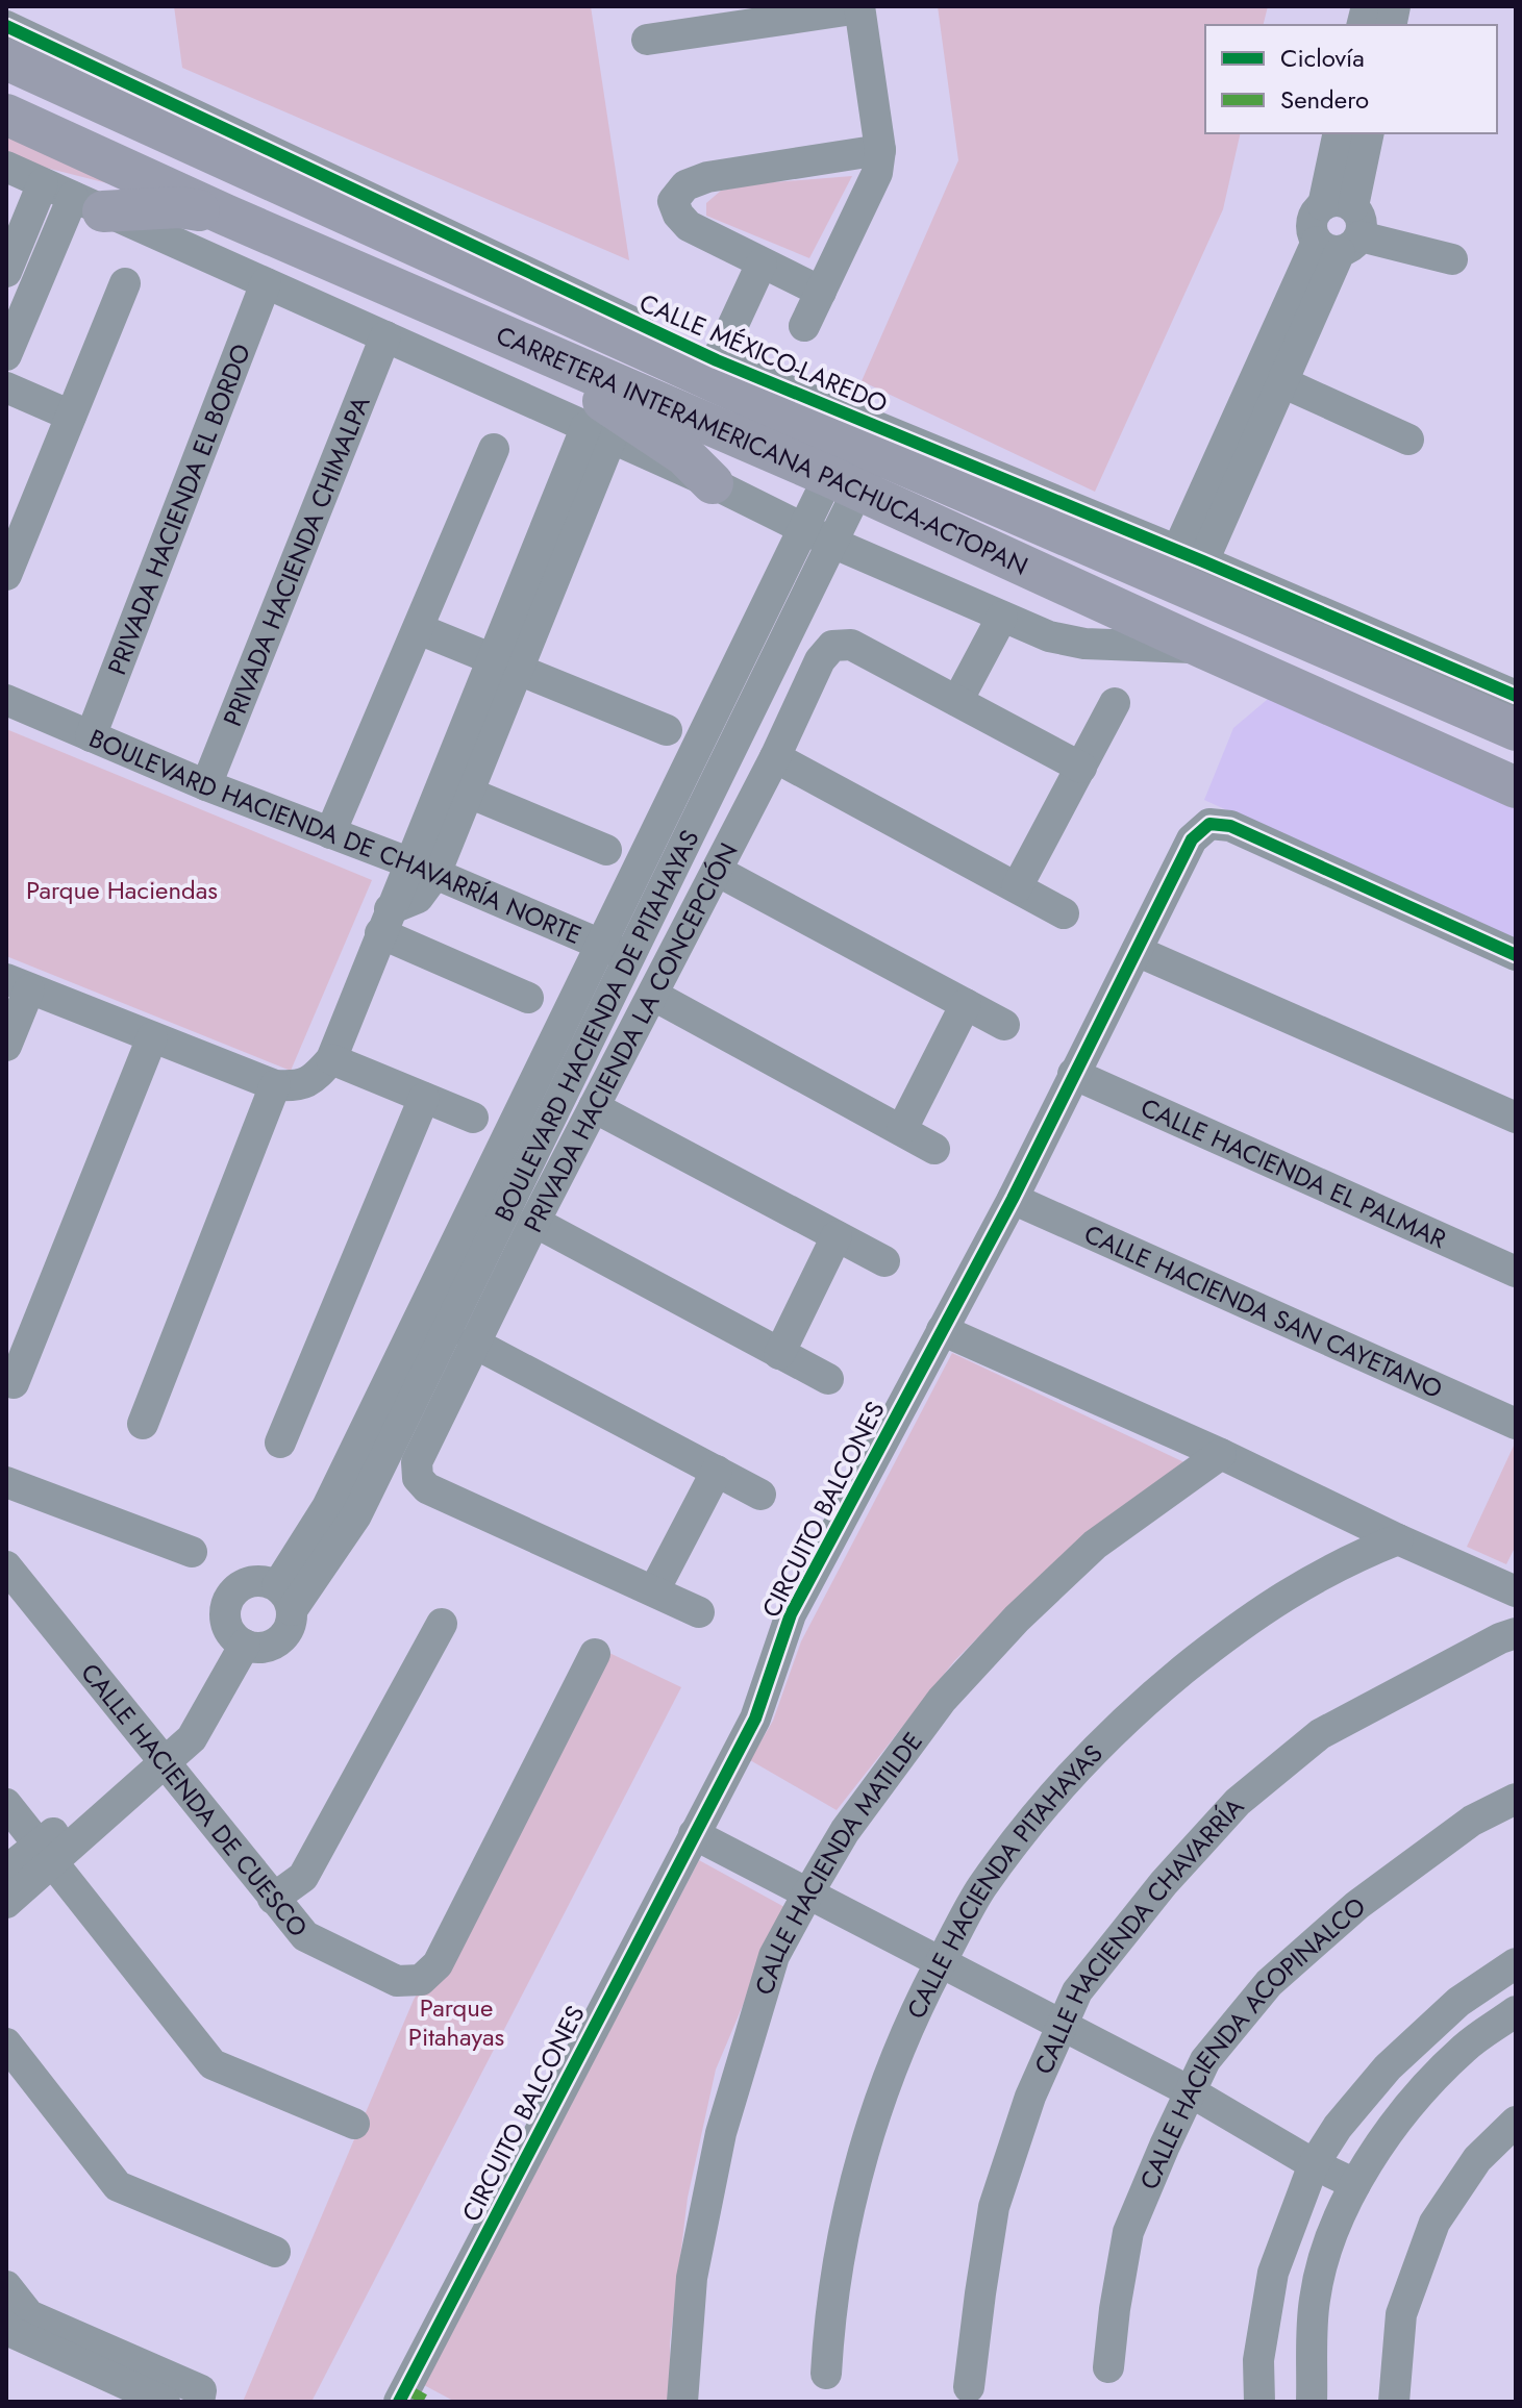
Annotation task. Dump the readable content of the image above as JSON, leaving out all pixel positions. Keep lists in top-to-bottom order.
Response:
{
  "streets": {
    "main road": ["CARRETERA INTERAMERICANA PACHUCA-ACTOPAN"],
    "street": [
      "CALLE MÉXICO-LAREDO",
      "PRIVADA HACIENDA EL BORDO",
      "PRIVADA HACIENDA CHIMALPA",
      "BOULEVARD HACIENDA DE CHAVARRÍA NORTE",
      "BOULEVARD HACIENDA DE PITAHAYAS",
      "PRIVADA HACIENDA LA CONCEPCIÓN",
      "CALLE HACIENDA EL PALMAR",
      "CALLE HACIENDA SAN CAYETANO",
      "CIRCUITO BALCONES",
      "CALLE HACIENDA DE CUESCO",
      "CALLE HACIENDA MATILDE",
      "CALLE HACIENDA PITAHAYAS",
      "CALLE HACIENDA CHAVARRÍA",
      "CALLE HACIENDA ACOPINALCO"
    ]
  },
  "crossings": [
    ["CALLE MÉXICO-LAREDO", "CARRETERA INTERAMERICANA PACHUCA-ACTOPAN"],
    ["CALLE MÉXICO-LAREDO", "BOULEVARD HACIENDA DE PITAHAYAS"],
    ["CARRETERA INTERAMERICANA PACHUCA-ACTOPAN", "BOULEVARD HACIENDA DE PITAHAYAS"],
    ["PRIVADA HACIENDA EL BORDO", "BOULEVARD HACIENDA DE CHAVARRÍA NORTE"],
    ["PRIVADA HACIENDA CHIMALPA", "BOULEVARD HACIENDA DE CHAVARRÍA NORTE"],
    ["BOULEVARD HACIENDA DE CHAVARRÍA NORTE", "BOULEVARD HACIENDA DE PITAHAYAS"],
    ["BOULEVARD HACIENDA DE CHAVARRÍA NORTE", "PRIVADA HACIENDA LA CONCEPCIÓN"],
    ["CALLE HACIENDA EL PALMAR", "CIRCUITO BALCONES"],
    ["CALLE HACIENDA SAN CAYETANO", "CIRCUITO BALCONES"]
  ],
  "parks": ["Parque Haciendas", "Parque Pitahayas"],
  "legend": ["Ciclovía", "Sendero"]
}
